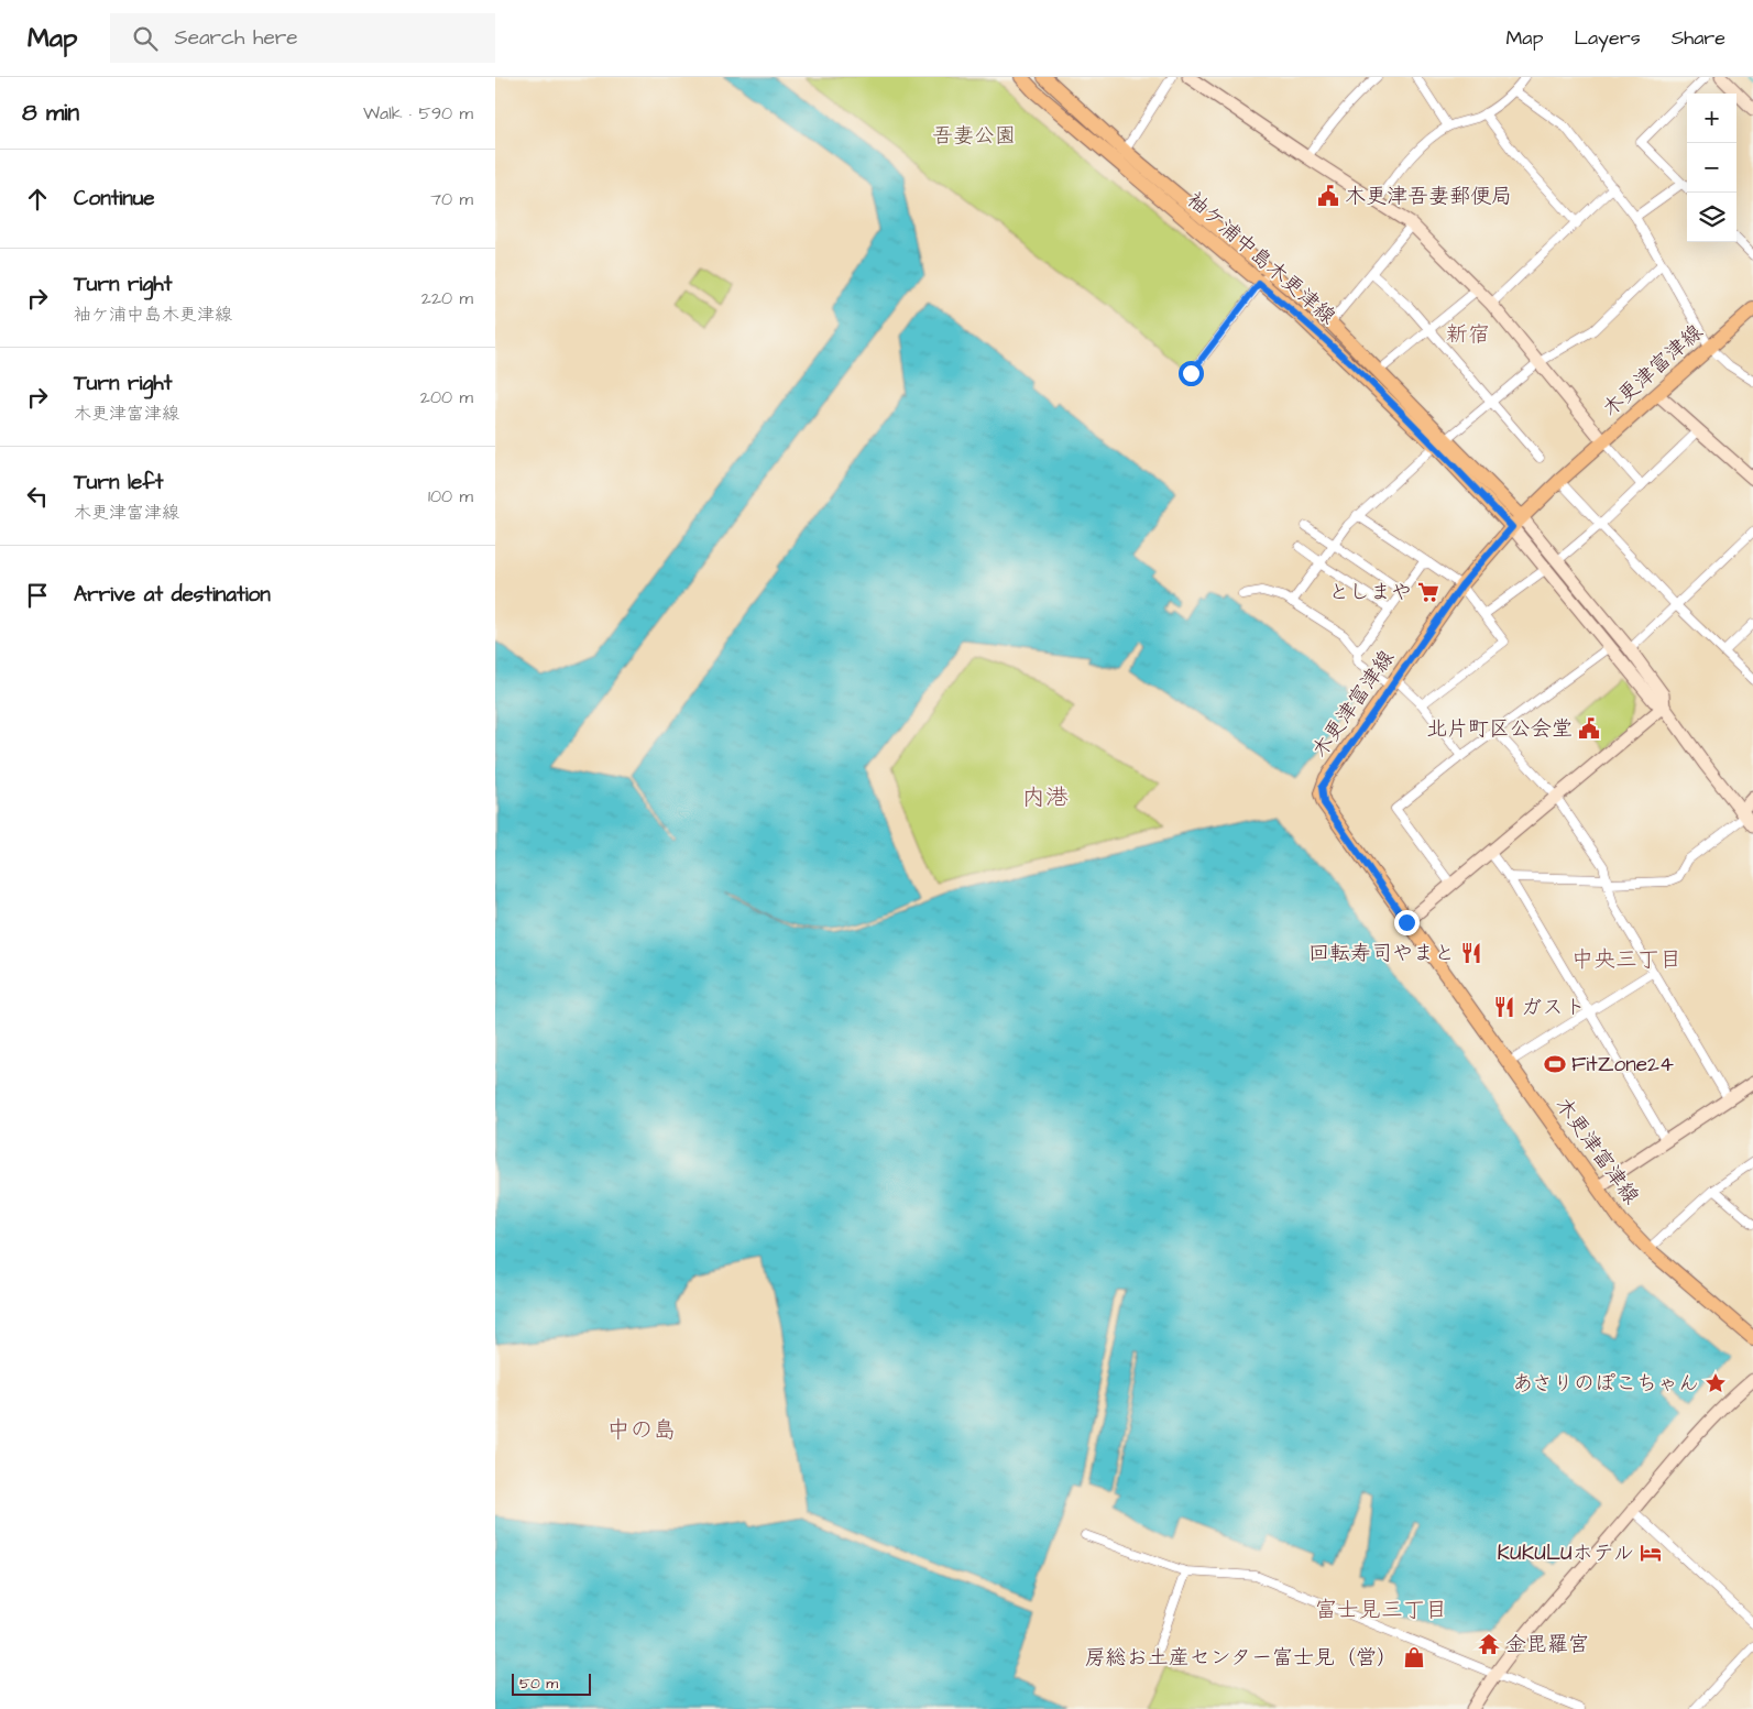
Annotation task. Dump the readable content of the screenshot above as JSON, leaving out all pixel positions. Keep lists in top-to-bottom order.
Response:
{
  "streets": {
    "main road": ["袖ケ浦中島木更津線", "木更津富津線"]
  },
  "crossings": [
    ["袖ケ浦中島木更津線", "木更津富津線"]
  ],
  "districts": [
    "新宿",
    "内港",
    "中央三丁目",
    "中の島",
    "富士見三丁目"
  ],
  "parks": ["吾妻公園"],
  "places": {
    "public building": ["木更津吾妻郵便局", "北片町区公会堂"],
    "supermarket": ["としまや"],
    "restaurant": ["回転寿司やまと", "ガスト"],
    "sports": ["FitZone24"],
    "place": ["あさりのぽこちゃん"],
    "hotel": ["KUKULUホテル"],
    "temple": ["金毘羅宮"],
    "shop": ["房総お土産センター富士見（営）"]
  },
  "scale_bar": "50 m",
  "page": {
    "header": "Map",
    "search": "Search here",
    "nav": ["Map", "Layers", "Share"],
    "heading": ["8 min", "Walk · 590 m"],
    "map_buttons": ["+", "−"],
    "list": [
      ["Continue", "70 m"],
      ["Turn right", "袖ケ浦中島木更津線", "220 m"],
      ["Turn right", "木更津富津線", "200 m"],
      ["Turn left", "木更津富津線", "100 m"],
      "Arrive at destination"
    ],
    "scale": "50 m"
  }
}
